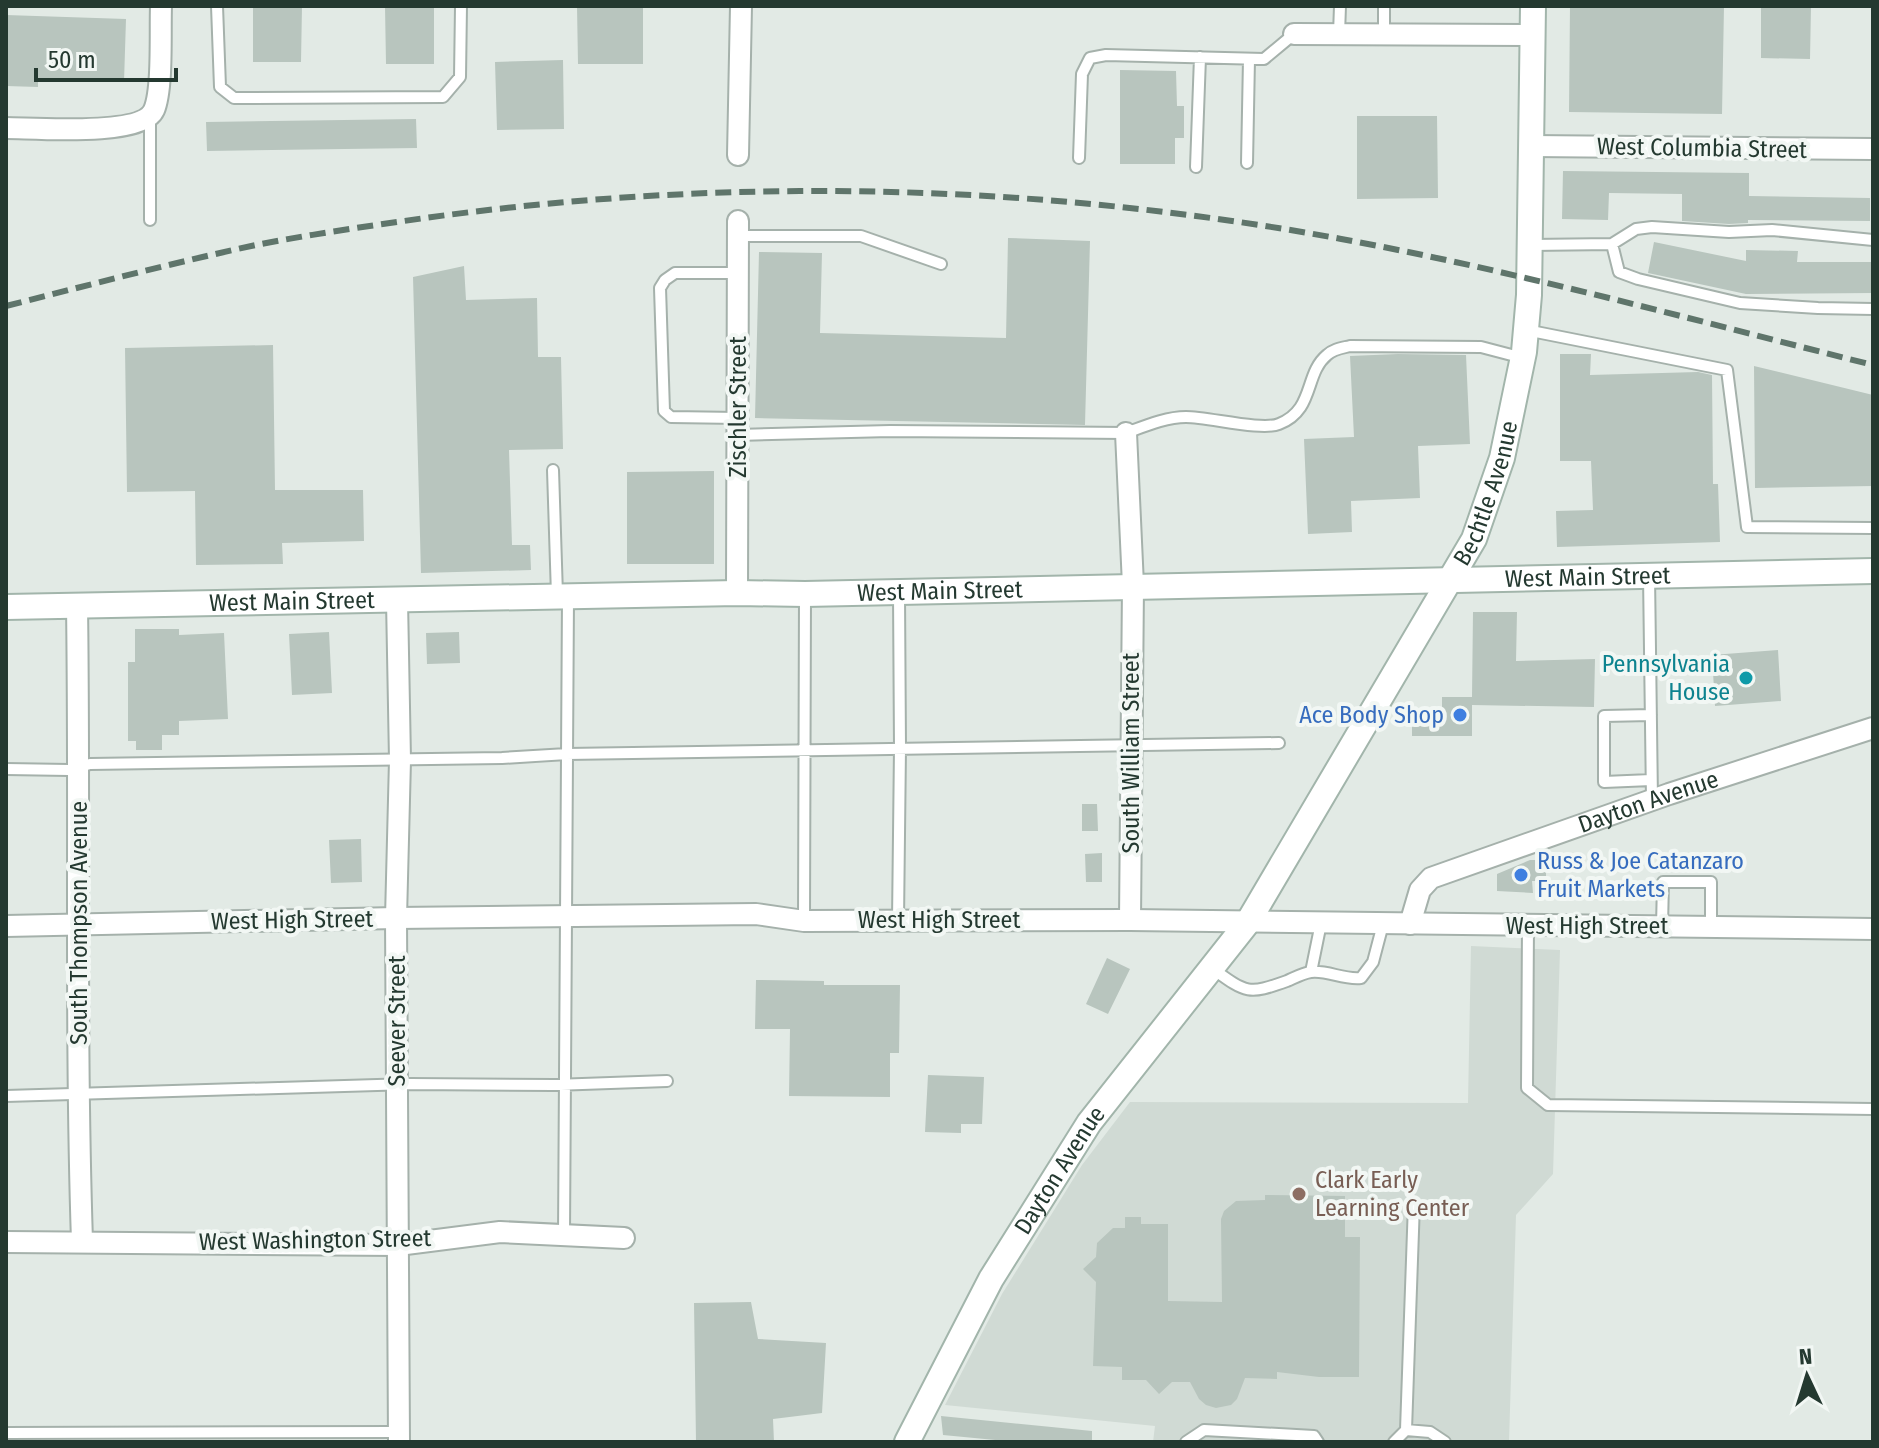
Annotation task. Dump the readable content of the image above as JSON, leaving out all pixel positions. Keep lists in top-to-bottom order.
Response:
{
  "streets": {
    "street": [
      "West Columbia Street",
      "Zischler Street",
      "Bechtle Avenue",
      "West Main Street",
      "South William Street",
      "Dayton Avenue",
      "West High Street",
      "South Thompson Avenue",
      "Seever Street",
      "West Washington Street"
    ]
  },
  "crossings": [
    ["West Columbia Street", "Bechtle Avenue"],
    ["Zischler Street", "West Main Street"],
    ["Bechtle Avenue", "West Main Street"],
    ["Bechtle Avenue", "Dayton Avenue"],
    ["Bechtle Avenue", "West High Street"],
    ["West Main Street", "South William Street"],
    ["West Main Street", "South Thompson Avenue"],
    ["West Main Street", "Seever Street"],
    ["South William Street", "West High Street"],
    ["Dayton Avenue", "West High Street"],
    ["West High Street", "South Thompson Avenue"],
    ["West High Street", "Seever Street"],
    ["South Thompson Avenue", "West Washington Street"],
    ["Seever Street", "West Washington Street"]
  ],
  "places": [
    "Pennsylvania House",
    "Ace Body Shop",
    "Russ & Joe Catanzaro Fruit Markets",
    "Clark Early Learning Center"
  ],
  "scale_bar": "50 m",
  "north": "top"
}
